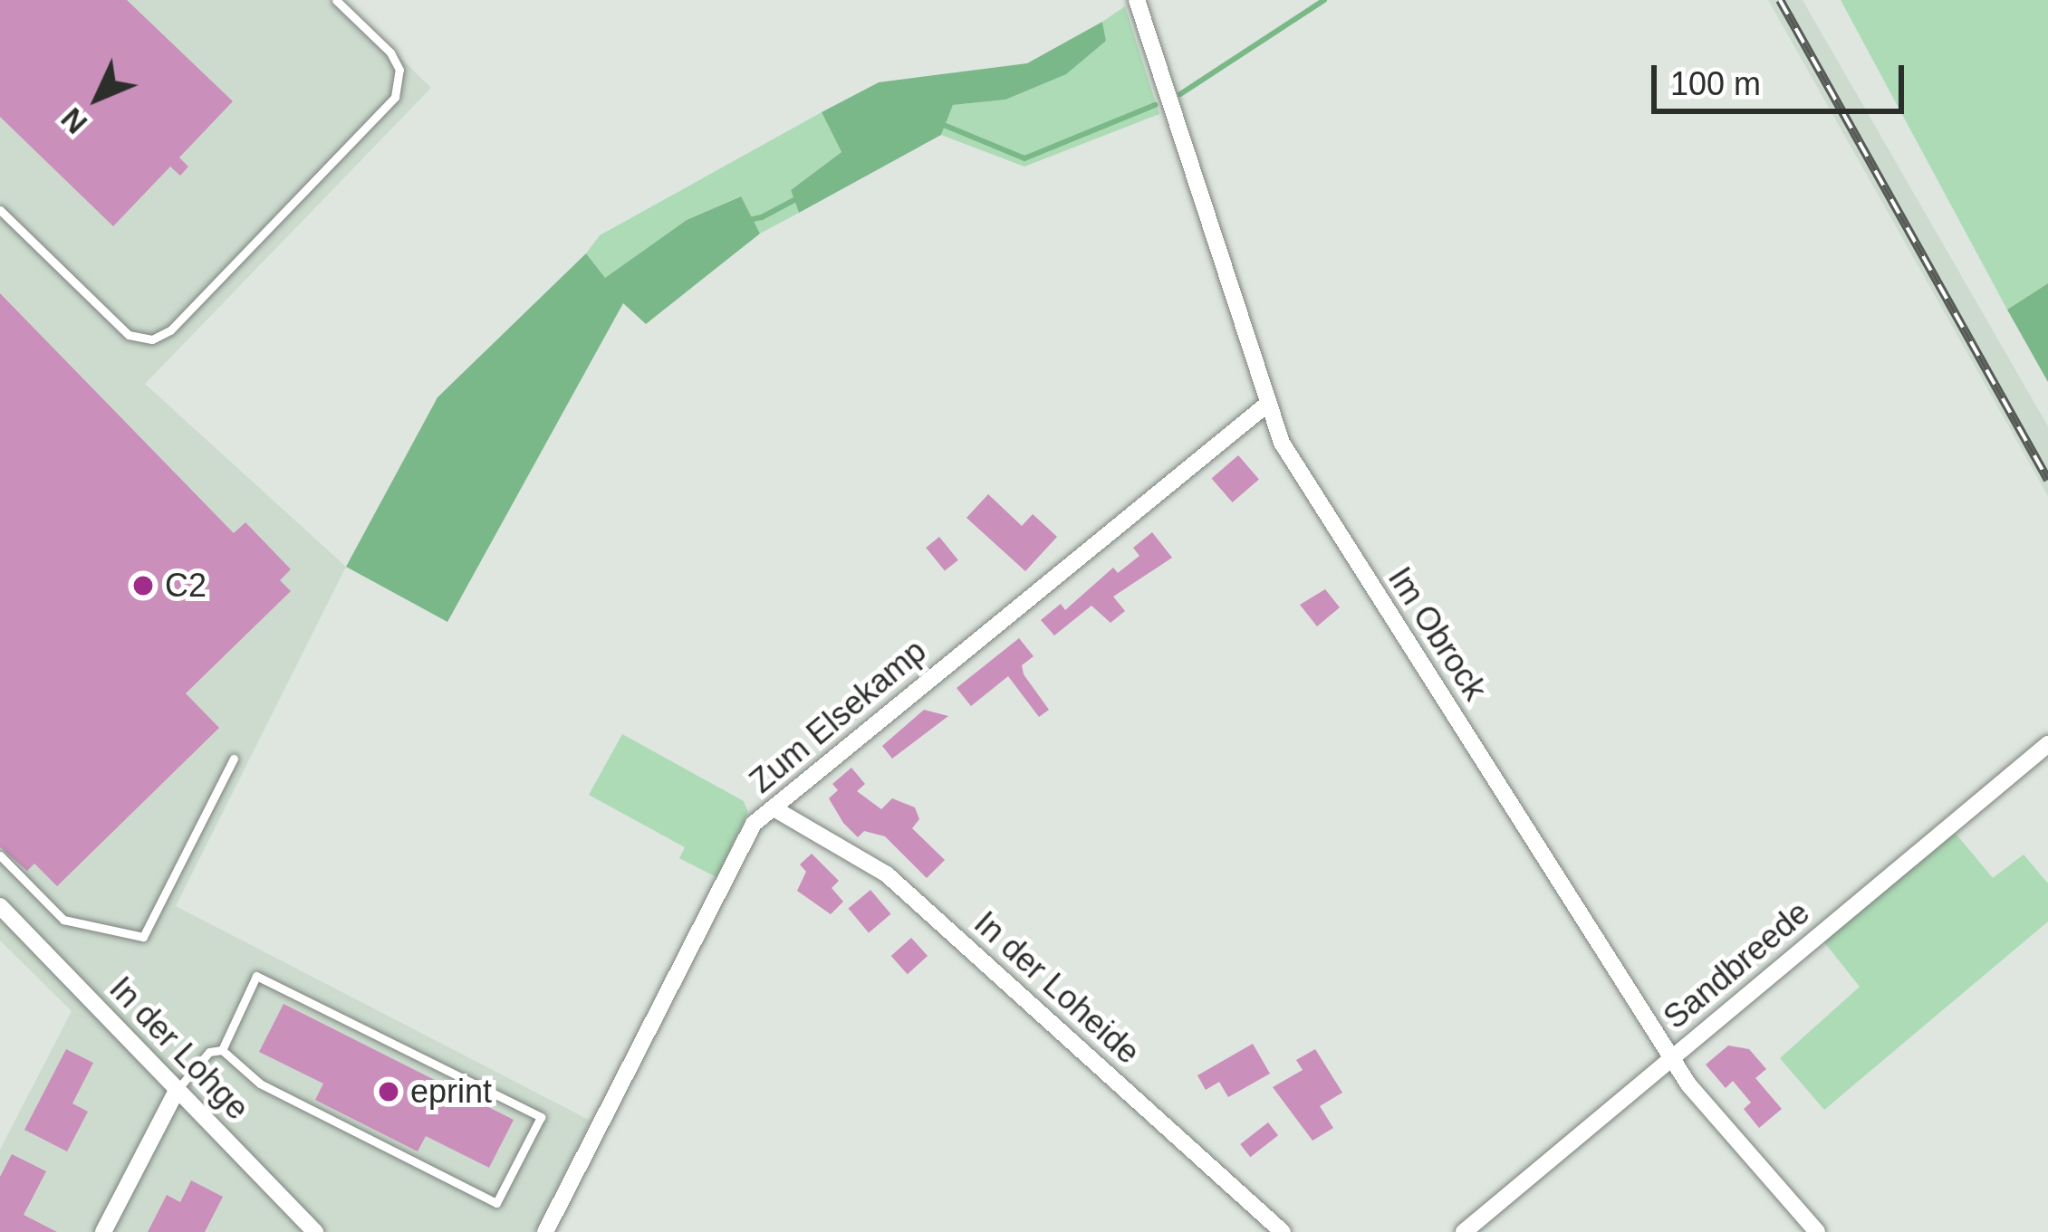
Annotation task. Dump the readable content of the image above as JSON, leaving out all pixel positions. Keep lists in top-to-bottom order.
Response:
{
  "streets": {
    "street": [
      "Im Obrock",
      "Zum Elsekamp",
      "Sandbreede",
      "In der Loheide",
      "In der Lohge"
    ]
  },
  "crossings": [
    ["Im Obrock", "Zum Elsekamp"],
    ["Im Obrock", "Sandbreede"],
    ["Zum Elsekamp", "In der Loheide"]
  ],
  "places": ["C2", "eprint"],
  "scale_bar": "100 m",
  "north": "bottom left"
}
